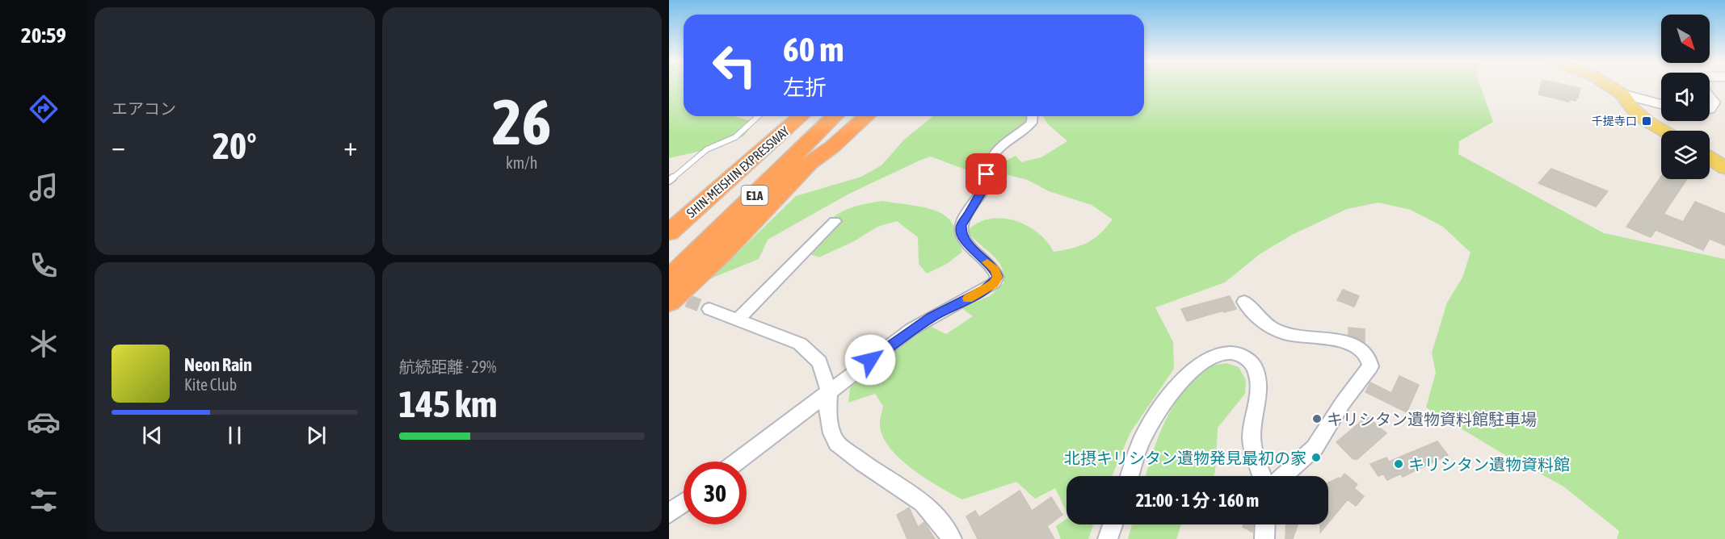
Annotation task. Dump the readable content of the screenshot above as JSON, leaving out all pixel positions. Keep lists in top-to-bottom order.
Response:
{
  "streets": {
    "highway": ["SHIN-MEISHIN EXPRESSWAY", "E1A"]
  },
  "places": {
    "transit": ["千提寺口"],
    "other": ["キリシタン遺物資料館駐車場", "北摂キリシタン遺物発見最初の家", "キリシタン遺物資料館"]
  },
  "north": "bottom right",
  "page": {
    "tabs": "20:59",
    "tile": [
      "エアコン",
      ["26", "km/h"],
      ["航続距離 · 29%", "145 km"]
    ],
    "turn": ["60 m", "左折"],
    "heat": ["−", "20°", "+"],
    "song": ["Neon Rain", "Kite Club"],
    "limit": "30",
    "trip": "21:00 · 1 分 · 160 m"
  }
}
